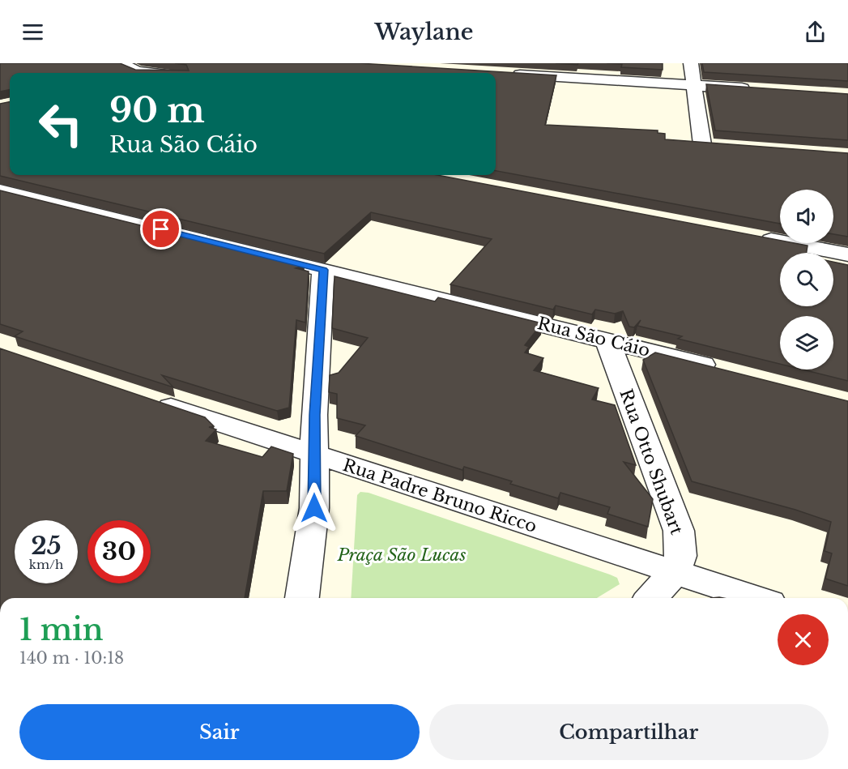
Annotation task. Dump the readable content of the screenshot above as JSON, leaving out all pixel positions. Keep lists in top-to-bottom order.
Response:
{
  "streets": {
    "street": ["Rua São Cáio", "Rua Otto Shubart", "Rua Padre Bruno Ricco"]
  },
  "crossings": [
    ["Rua São Cáio", "Rua Otto Shubart"],
    ["Rua Otto Shubart", "Rua Padre Bruno Ricco"]
  ],
  "parks": ["Praça São Lucas"],
  "page": {
    "header": "Waylane",
    "turn": ["90 m", "Rua São Cáio"],
    "speed": "25 km/h",
    "limit": "30",
    "heading": ["1 min", "140 m · 10:18"],
    "buttons": ["Sair", "Compartilhar"]
  }
}
